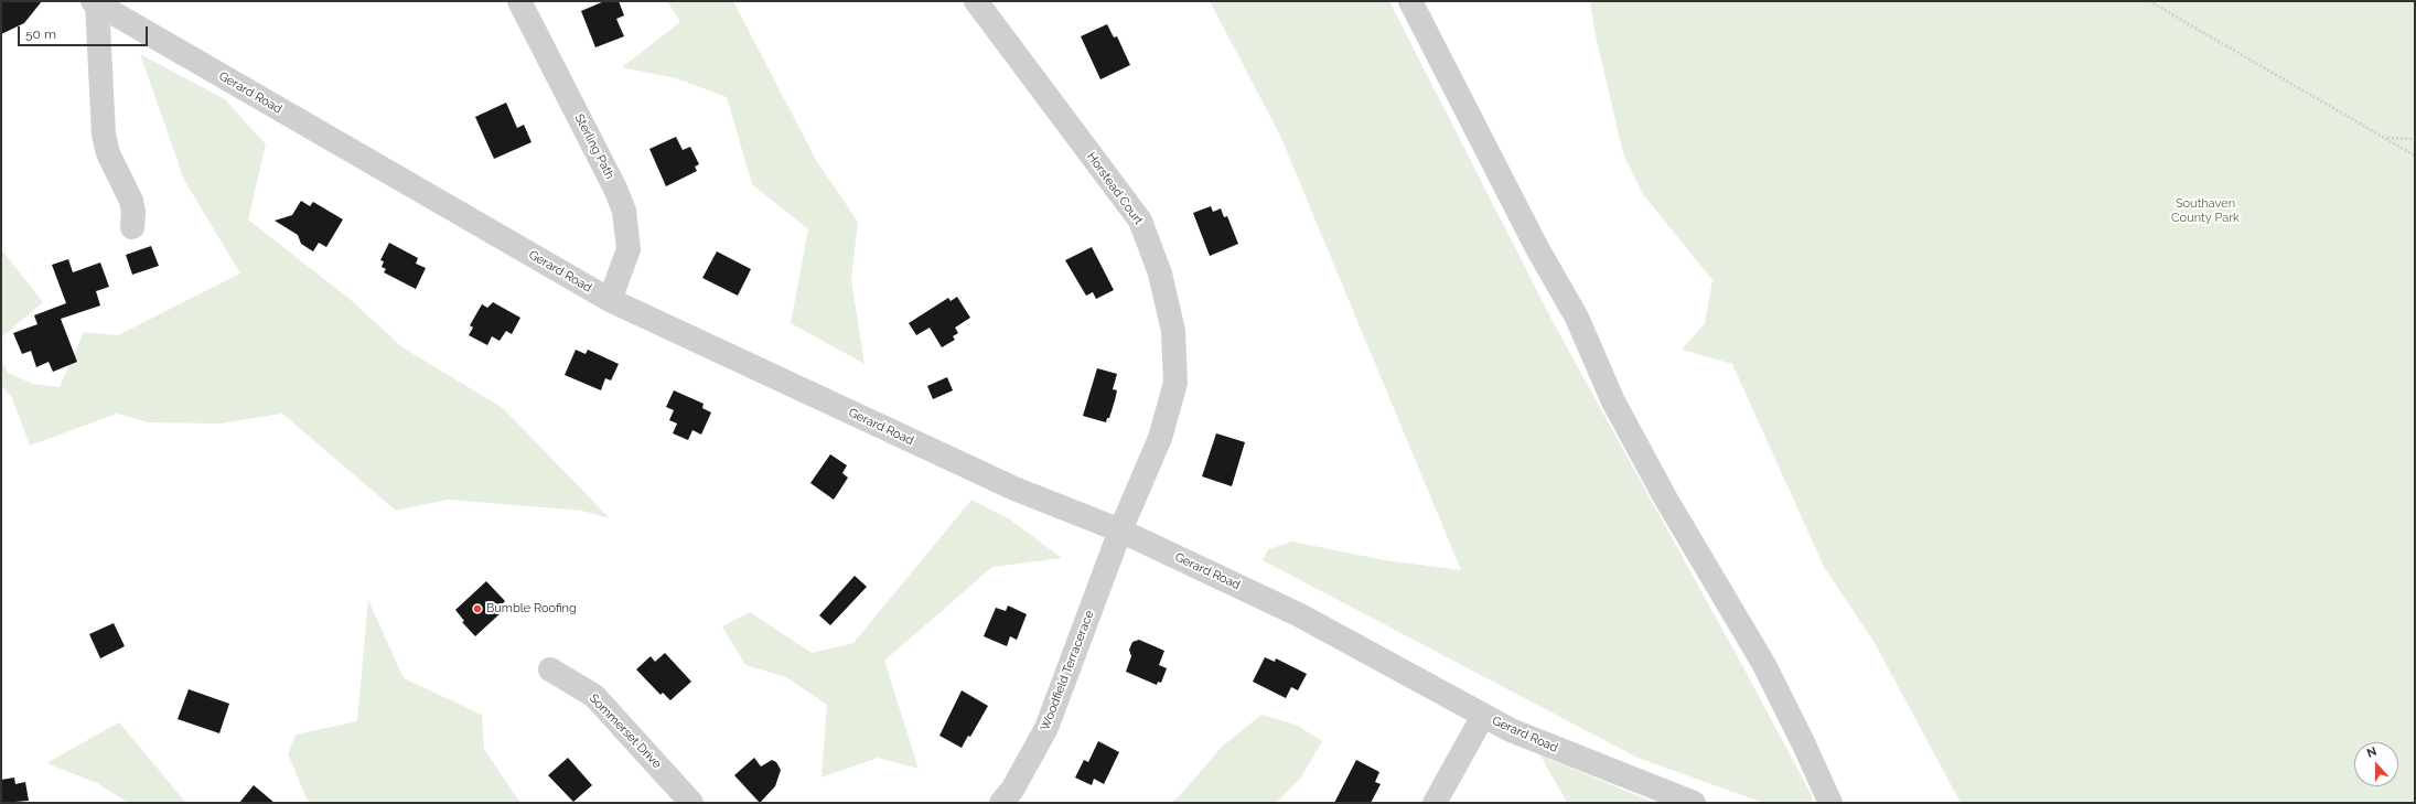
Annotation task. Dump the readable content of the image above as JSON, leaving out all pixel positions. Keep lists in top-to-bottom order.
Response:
{
  "streets": {
    "street": [
      "Gerard Road",
      "Sterling Path",
      "Horstead Court",
      "Woodfield Terracerace",
      "Sommerset Drive"
    ]
  },
  "crossings": [
    ["Gerard Road", "Sterling Path"],
    ["Gerard Road", "Horstead Court"],
    ["Gerard Road", "Woodfield Terracerace"],
    ["Horstead Court", "Woodfield Terracerace"]
  ],
  "parks": ["Southaven County Park"],
  "places": ["Bumble Roofing"],
  "scale_bar": "50 m",
  "north": "top"
}
